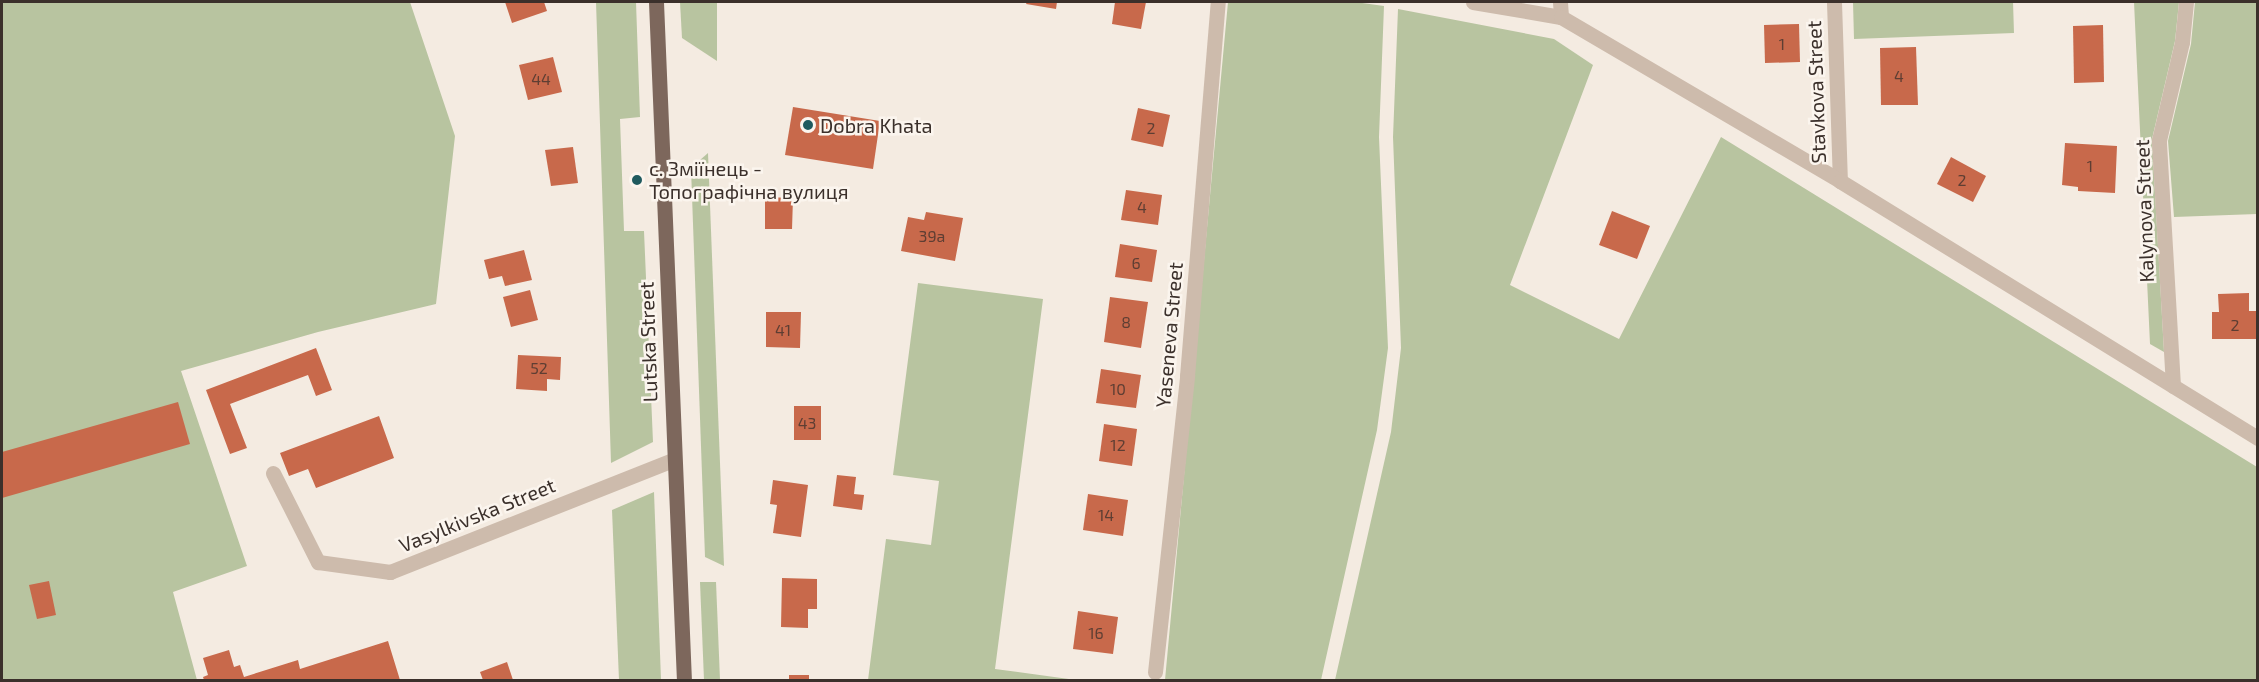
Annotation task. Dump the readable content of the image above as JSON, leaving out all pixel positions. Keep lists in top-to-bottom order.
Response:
{
  "streets": {
    "main road": ["Lutska Street"],
    "street": [
      "Stavkova Street",
      "Kalynova Street",
      "Yaseneva Street",
      "Vasylkivska Street"
    ]
  },
  "crossings": [
    ["Lutska Street", "Vasylkivska Street"]
  ],
  "places": ["Dobra Khata", "с. Зміїнець - Топографічна вулиця"],
  "house_numbers": [
    "1",
    "4",
    "44",
    "2",
    "1",
    "2",
    "4",
    "39а",
    "6",
    "8",
    "2",
    "41",
    "52",
    "10",
    "43",
    "12",
    "14",
    "16"
  ]
}
